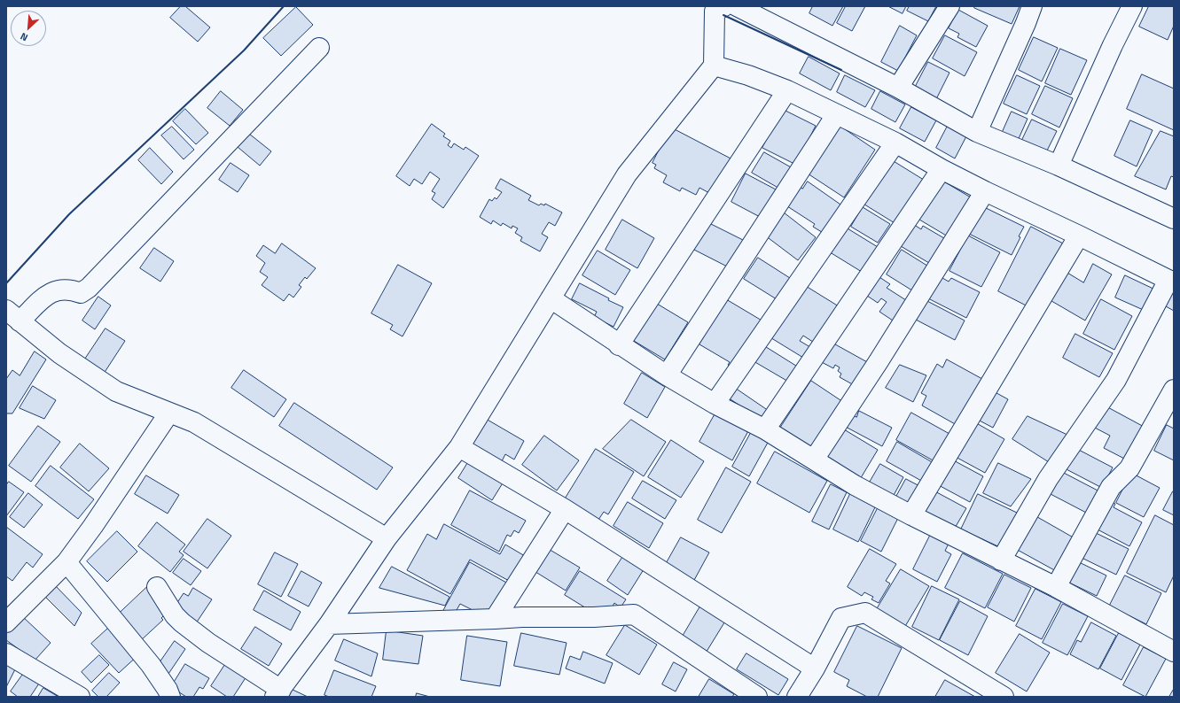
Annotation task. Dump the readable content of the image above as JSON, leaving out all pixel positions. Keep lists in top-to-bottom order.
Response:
{
  "north": "bottom left"
}
